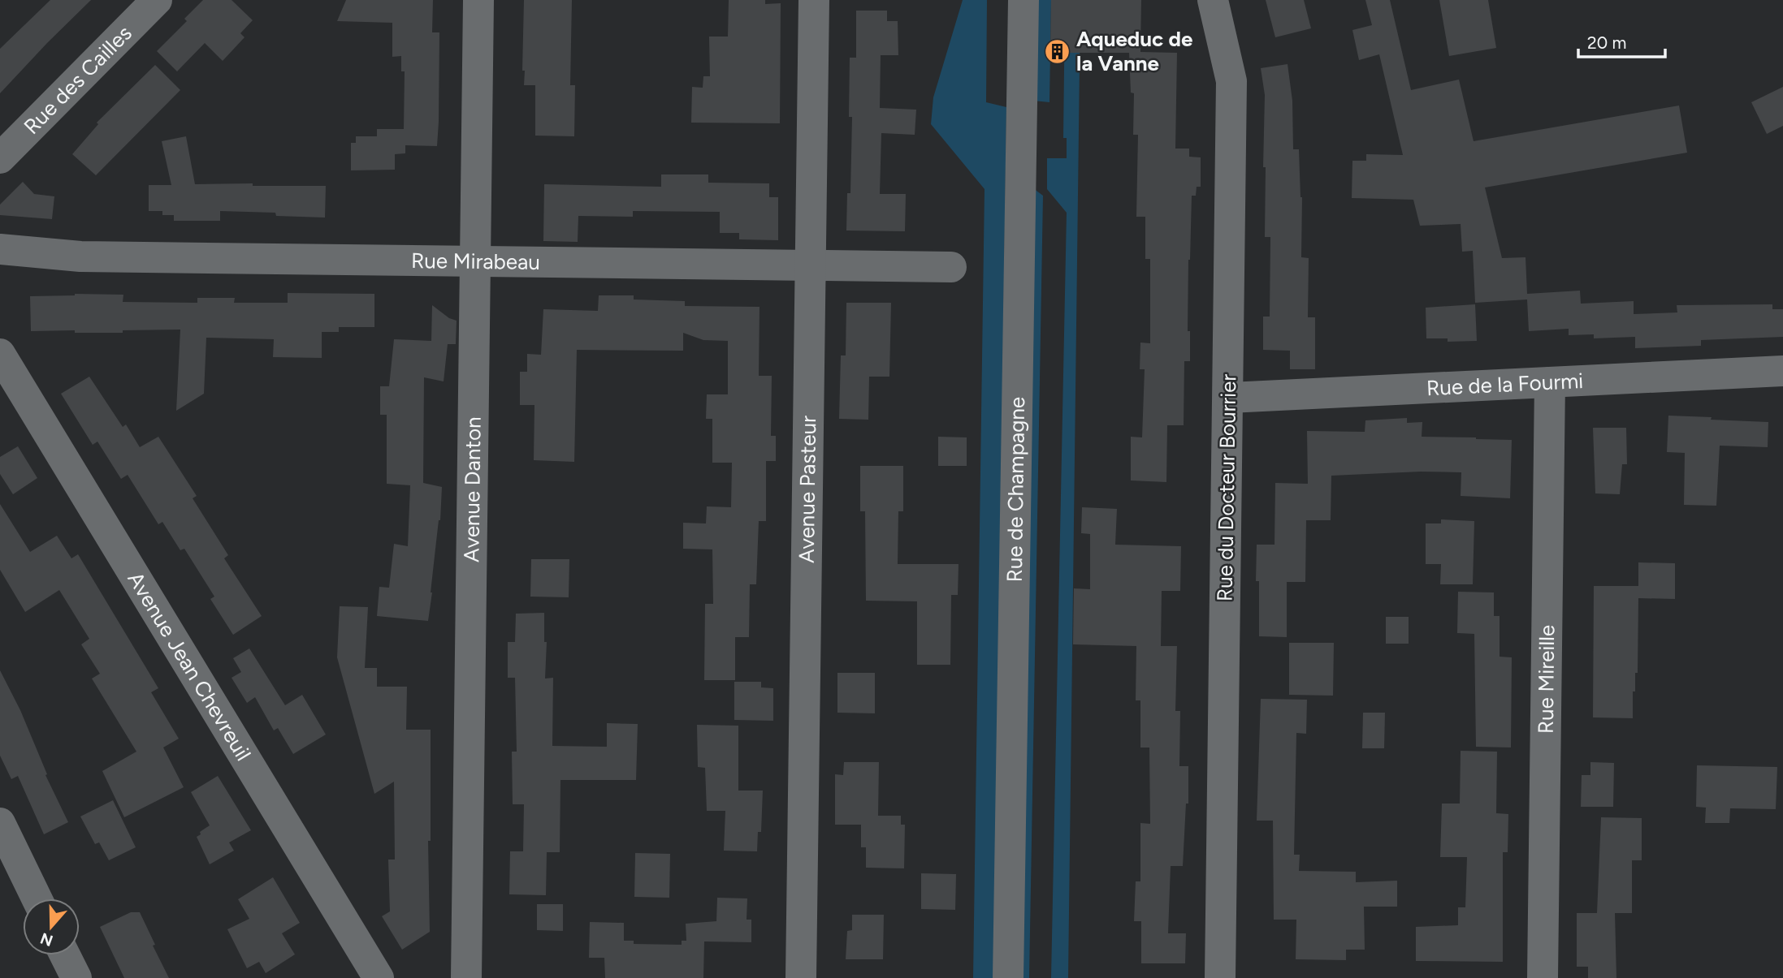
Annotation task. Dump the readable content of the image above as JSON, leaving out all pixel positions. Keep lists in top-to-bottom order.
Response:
{
  "streets": {
    "street": [
      "Rue des Cailles",
      "Rue Mirabeau",
      "Rue de la Fourmi",
      "Rue du Docteur Bourrier",
      "Avenue Danton",
      "Avenue Pasteur",
      "Rue de Champagne",
      "Avenue Jean Chevreuil",
      "Rue Mireille"
    ]
  },
  "crossings": [
    ["Rue Mirabeau", "Avenue Danton"],
    ["Rue Mirabeau", "Avenue Pasteur"],
    ["Rue de la Fourmi", "Rue du Docteur Bourrier"],
    ["Rue de la Fourmi", "Rue Mireille"]
  ],
  "places": {
    "building": ["Aqueduc de la Vanne"]
  },
  "scale_bar": "20 m",
  "north": "bottom"
}
